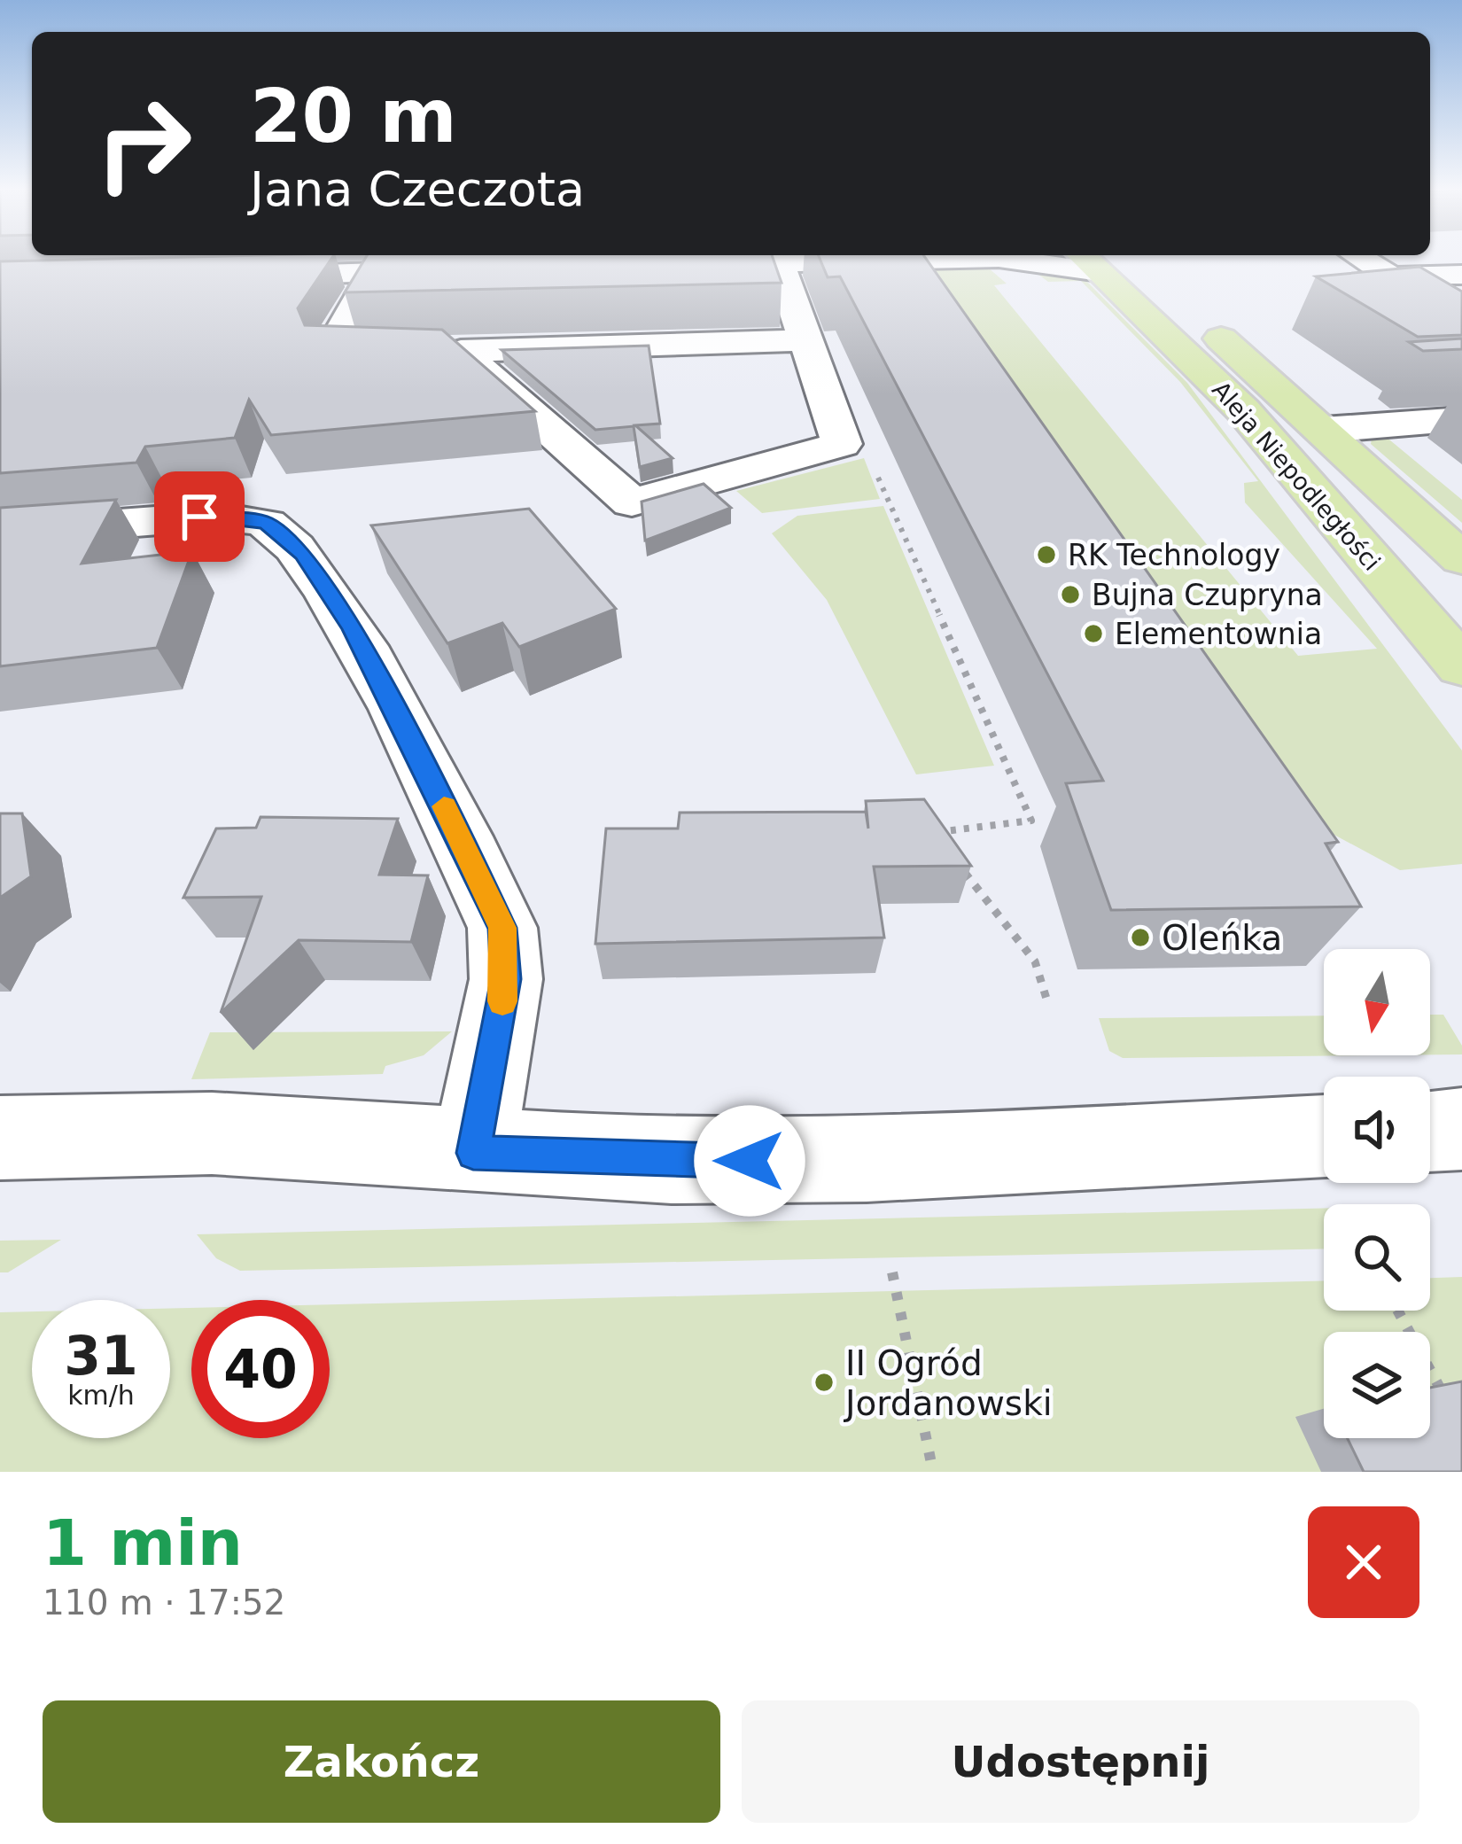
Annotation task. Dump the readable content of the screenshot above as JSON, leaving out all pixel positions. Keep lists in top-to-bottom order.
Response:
{
  "streets": {
    "main road": ["Aleja Niepodległości"]
  },
  "places": [
    "RK Technology",
    "Bujna Czupryna",
    "Elementownia",
    "Oleńka",
    "II Ogród Jordanowski"
  ],
  "north": "bottom",
  "page": {
    "turn": ["20 m", "Jana Czeczota"],
    "speed": "31 km/h",
    "limit": "40",
    "heading": ["1 min", "110 m · 17:52"],
    "buttons": ["Zakończ", "Udostępnij"]
  }
}
